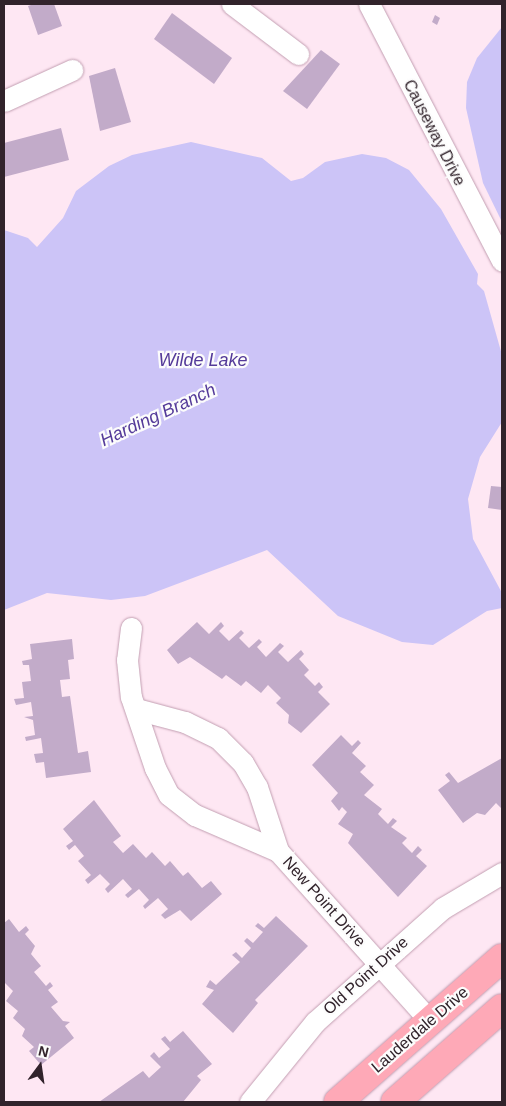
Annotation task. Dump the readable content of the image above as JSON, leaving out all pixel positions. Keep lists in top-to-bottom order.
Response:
{
  "streets": {
    "main road": ["Lauderdale Drive"],
    "street": ["Causeway Drive", "New Point Drive", "Old Point Drive"]
  },
  "crossings": [
    ["New Point Drive", "Old Point Drive"],
    ["New Point Drive", "Lauderdale Drive"]
  ],
  "water": ["Wilde Lake", "Harding Branch"],
  "north": "top"
}
